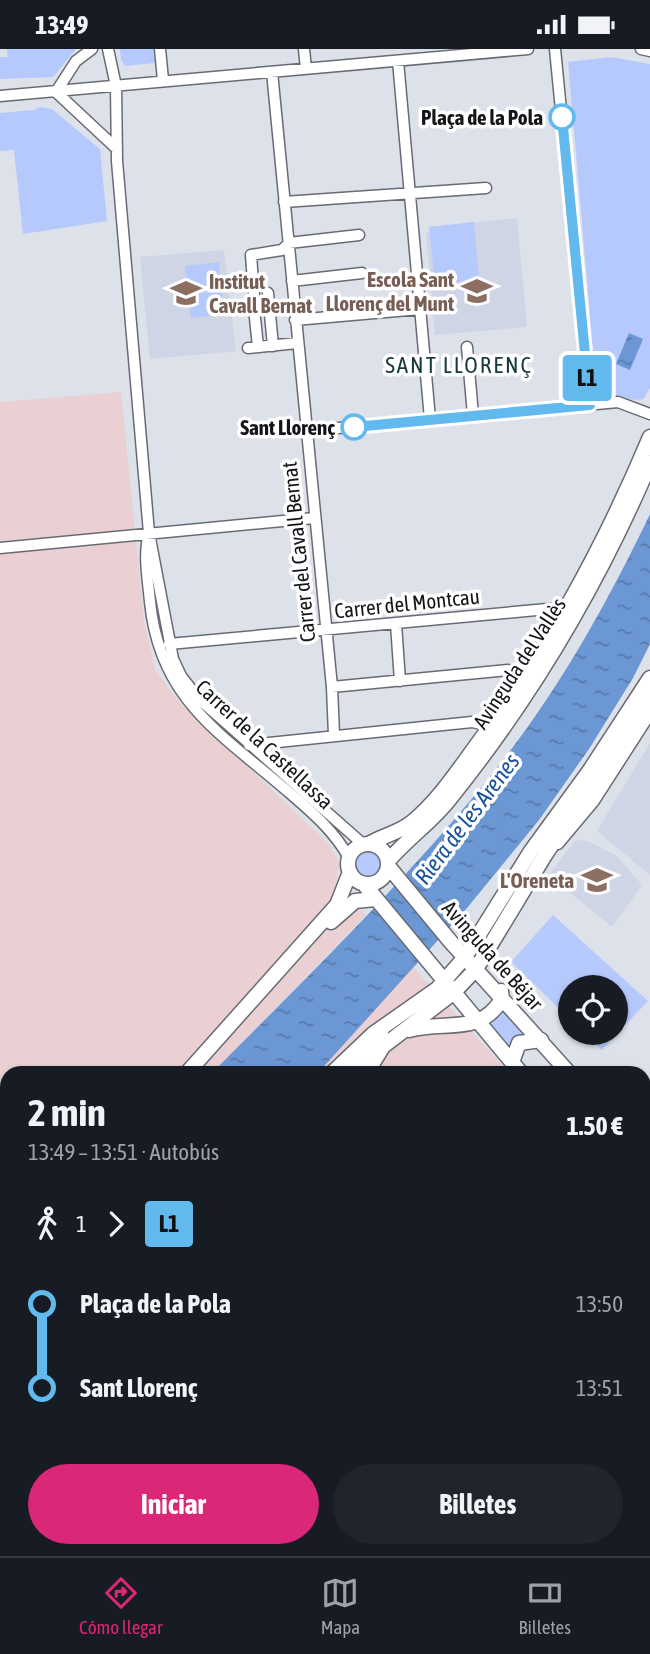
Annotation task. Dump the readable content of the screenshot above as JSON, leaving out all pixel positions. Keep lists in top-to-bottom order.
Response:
{
  "streets": {
    "main road": ["Avinguda del Vallès", "Avinguda de Béjar"],
    "street": ["Carrer del Cavall Bernat", "Carrer del Montcau", "Carrer de la Castellassa"]
  },
  "crossings": [
    ["Carrer del Cavall Bernat", "Carrer del Montcau"],
    ["Carrer del Cavall Bernat", "Avinguda del Vallès"],
    ["Carrer del Montcau", "Avinguda del Vallès"],
    ["Carrer del Montcau", "Carrer de la Castellassa"],
    ["Avinguda del Vallès", "Carrer de la Castellassa"],
    ["Avinguda del Vallès", "Avinguda de Béjar"],
    ["Carrer de la Castellassa", "Avinguda de Béjar"]
  ],
  "districts": ["SANT LLORENÇ"],
  "water": ["Riera de les Arenes"],
  "places": {
    "other": ["Plaça de la Pola", "Sant Llorenç"],
    "school or university": ["Escola Sant Llorenç del Munt", "Institut Cavall Bernat", "L'Oreneta"]
  },
  "lines": ["bus line L1"],
  "page": {
    "status": "13:49",
    "on_map": "L1",
    "heading": ["2 min", "13:49 – 13:51 · Autobús", "1.50 €"],
    "legs": ["1", "L1"],
    "list": [
      {
        "name": "Plaça de la Pola",
        "value": "13:50"
      },
      {
        "name": "Sant Llorenç",
        "value": "13:51"
      }
    ],
    "buttons": ["Iniciar", "Billetes"],
    "tabs": ["Cómo llegar", "Mapa", "Billetes"]
  }
}
